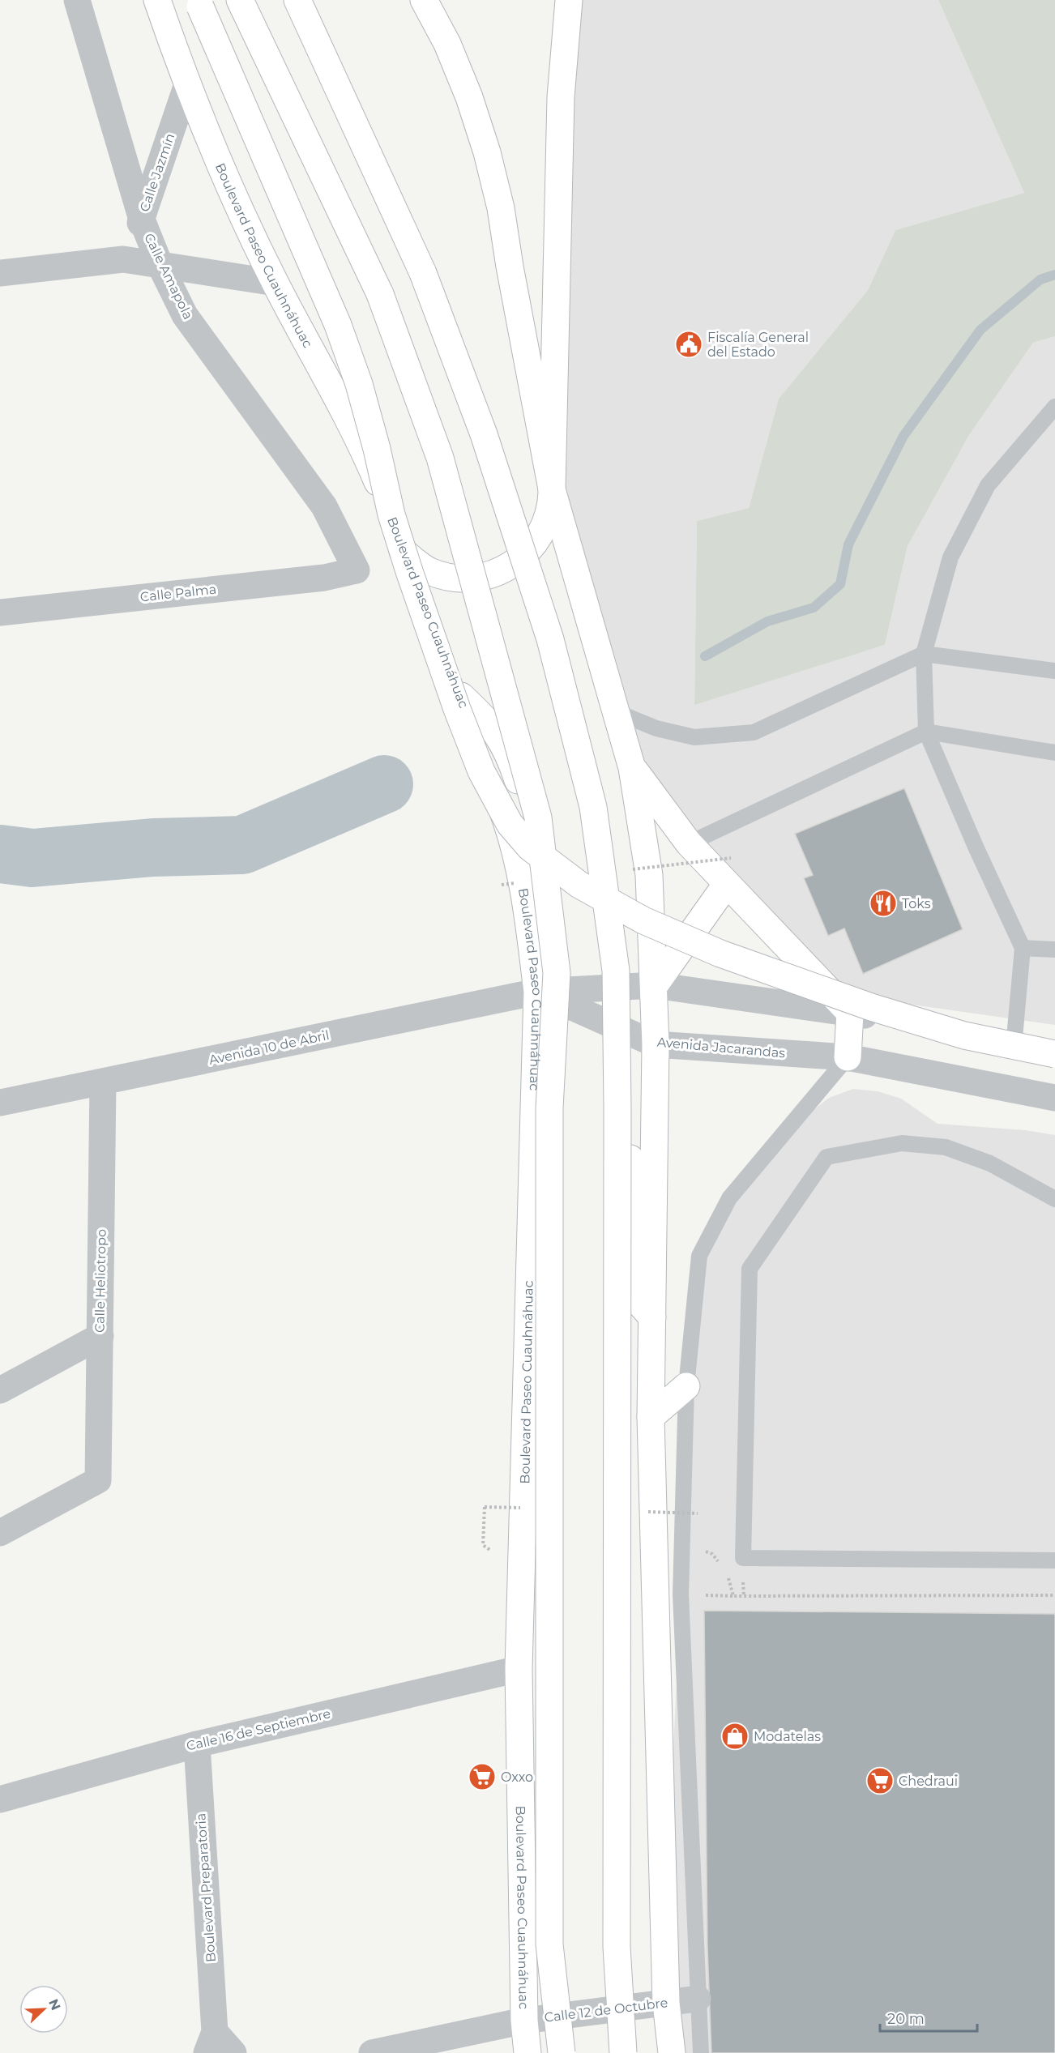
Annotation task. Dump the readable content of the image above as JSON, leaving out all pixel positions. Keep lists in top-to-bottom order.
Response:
{
  "streets": {
    "main road": ["Boulevard Paseo Cuauhnáhuac"],
    "street": [
      "Calle Jazmín",
      "Calle Amapola",
      "Calle Palma",
      "Avenida 10 de Abril",
      "Avenida Jacarandas",
      "Calle Heliotropo",
      "Calle 16 de Septiembre",
      "Boulevard Preparatoria",
      "Calle 12 de Octubre"
    ]
  },
  "crossings": [
    ["Calle Jazmín", "Boulevard Paseo Cuauhnáhuac"],
    ["Calle Jazmín", "Calle Amapola"],
    ["Boulevard Paseo Cuauhnáhuac", "Avenida 10 de Abril"],
    ["Boulevard Paseo Cuauhnáhuac", "Avenida Jacarandas"],
    ["Boulevard Paseo Cuauhnáhuac", "Calle 16 de Septiembre"],
    ["Boulevard Paseo Cuauhnáhuac", "Calle 12 de Octubre"],
    ["Calle Amapola", "Calle Palma"],
    ["Avenida 10 de Abril", "Avenida Jacarandas"],
    ["Avenida 10 de Abril", "Calle Heliotropo"],
    ["Calle 16 de Septiembre", "Boulevard Preparatoria"]
  ],
  "places": {
    "public building": ["Fiscalía General del Estado"],
    "restaurant": ["Toks"],
    "shop": ["Modatelas"],
    "supermarket": ["Oxxo", "Chedraui"]
  },
  "scale_bar": "20 m",
  "north": "top right"
}
